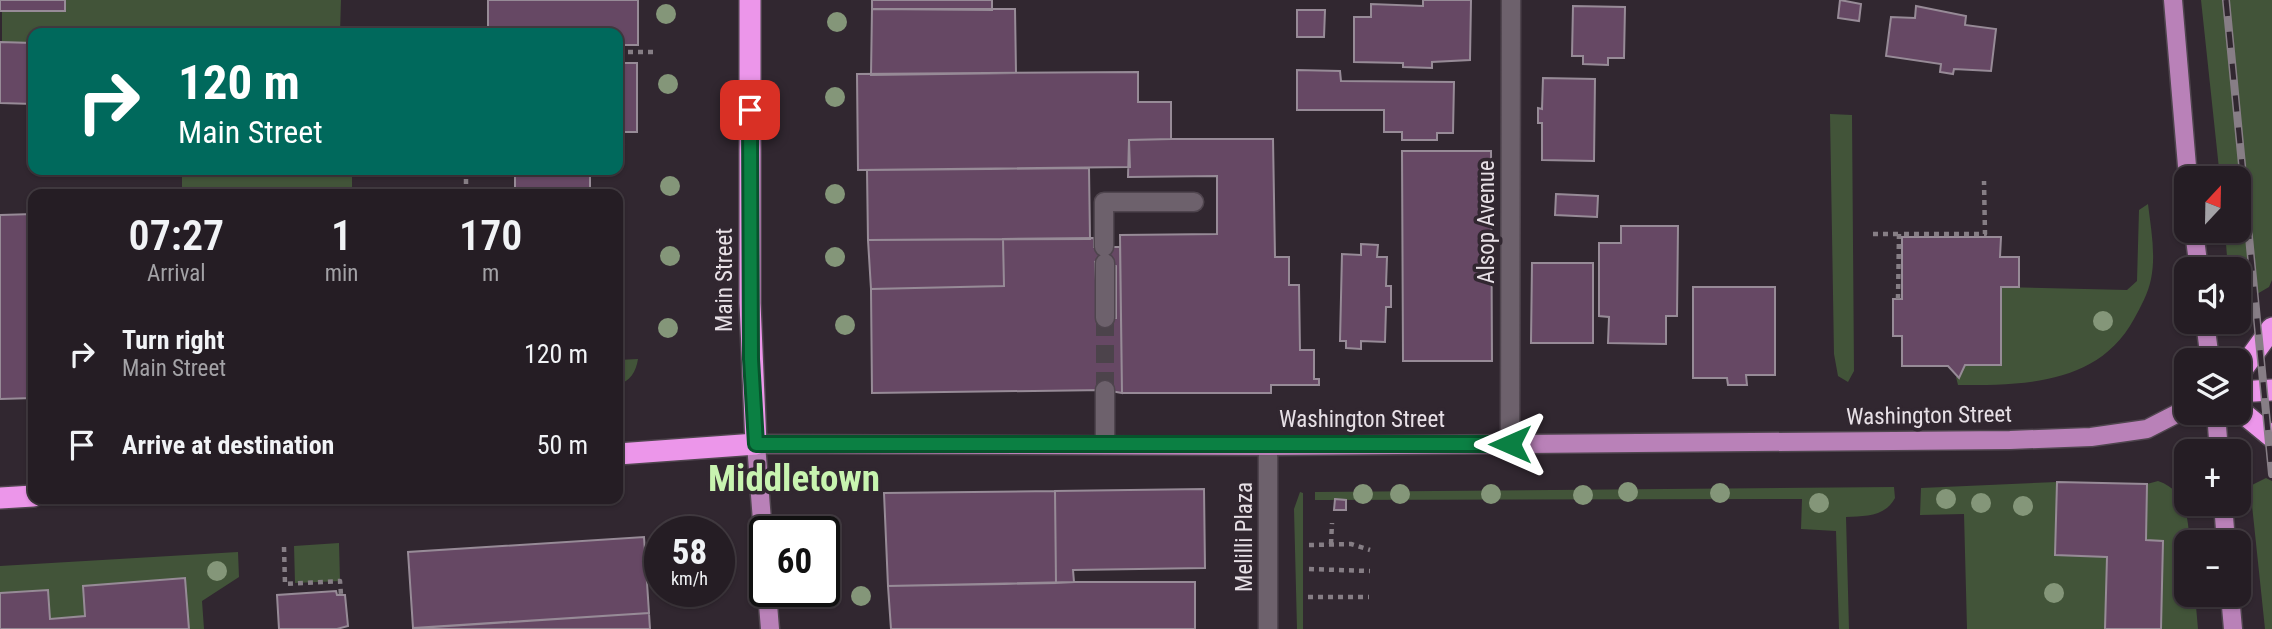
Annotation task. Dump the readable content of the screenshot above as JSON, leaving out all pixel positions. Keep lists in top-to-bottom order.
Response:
{
  "streets": {
    "highway": ["Main Street", "Washington Street"],
    "street": ["Alsop Avenue", "Melilli Plaza"]
  },
  "crossings": [
    ["Alsop Avenue", "Washington Street"],
    ["Main Street", "Washington Street"],
    ["Washington Street", "Melilli Plaza"]
  ],
  "districts": ["Middletown"],
  "north": "top",
  "page": {
    "turn": ["120 m", "Main Street"],
    "map_buttons": ["+", "−"],
    "eta": [
      "07:27",
      "Arrival",
      "1",
      "min",
      "170",
      "m"
    ],
    "list": [
      {
        "name": "Turn right",
        "note": "Main Street",
        "value": "120 m"
      },
      {
        "name": "Arrive at destination",
        "value": "50 m"
      }
    ],
    "speed": "58 km/h",
    "limit": "60"
  }
}
